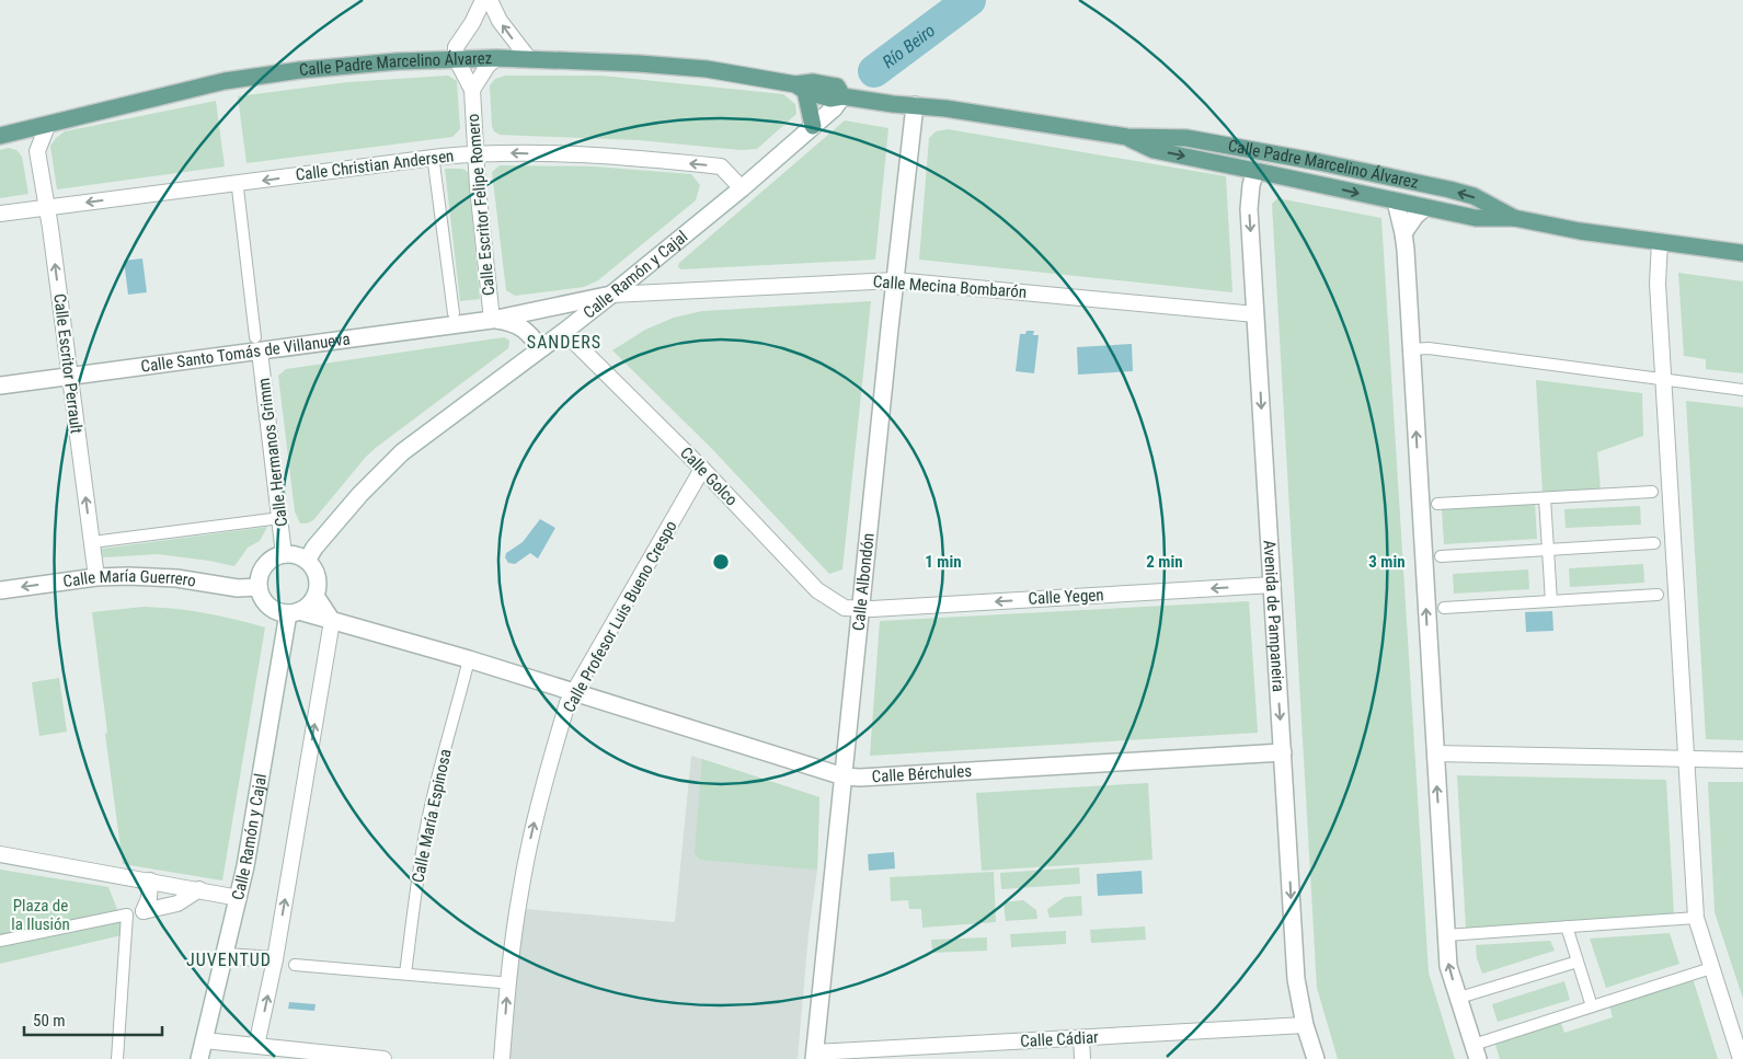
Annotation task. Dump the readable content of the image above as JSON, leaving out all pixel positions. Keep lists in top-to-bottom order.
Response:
{
  "streets": {
    "main road": ["Calle Padre Marcelino Álvarez"],
    "street": [
      "Calle Christian Andersen",
      "Calle Escritor Felipe Romero",
      "Calle Ramón y Cajal",
      "Calle Mecina Bombarón",
      "Calle Santo Tomás de Villanueva",
      "Calle Escritor Perrault",
      "Calle Hermanos Grimm",
      "Calle Golco",
      "Calle Albondón",
      "Calle María Guerrero",
      "Calle Yegen",
      "Avenida de Pampaneira",
      "Calle Profesor Luis Bueno Crespo",
      "Calle Bérchules",
      "Calle María Espinosa",
      "Calle Cádiar"
    ]
  },
  "crossings": [
    ["Calle Padre Marcelino Álvarez", "Calle Escritor Felipe Romero"],
    ["Calle Padre Marcelino Álvarez", "Calle Ramón y Cajal"],
    ["Calle Padre Marcelino Álvarez", "Calle Albondón"],
    ["Calle Padre Marcelino Álvarez", "Avenida de Pampaneira"],
    ["Calle Christian Andersen", "Calle Escritor Felipe Romero"],
    ["Calle Christian Andersen", "Calle Ramón y Cajal"],
    ["Calle Christian Andersen", "Calle Escritor Perrault"],
    ["Calle Escritor Felipe Romero", "Calle Santo Tomás de Villanueva"],
    ["Calle Ramón y Cajal", "Calle Mecina Bombarón"],
    ["Calle Ramón y Cajal", "Calle Santo Tomás de Villanueva"],
    ["Calle Ramón y Cajal", "Calle Hermanos Grimm"],
    ["Calle Ramón y Cajal", "Calle Golco"],
    ["Calle Ramón y Cajal", "Calle María Guerrero"],
    ["Calle Mecina Bombarón", "Calle Santo Tomás de Villanueva"],
    ["Calle Mecina Bombarón", "Calle Albondón"],
    ["Calle Mecina Bombarón", "Avenida de Pampaneira"],
    ["Calle Santo Tomás de Villanueva", "Calle Escritor Perrault"],
    ["Calle Santo Tomás de Villanueva", "Calle Hermanos Grimm"],
    ["Calle Escritor Perrault", "Calle María Guerrero"],
    ["Calle Hermanos Grimm", "Calle María Guerrero"],
    ["Calle Golco", "Calle Albondón"],
    ["Calle Golco", "Calle Yegen"],
    ["Calle Golco", "Calle Profesor Luis Bueno Crespo"],
    ["Calle Albondón", "Calle Yegen"],
    ["Calle Albondón", "Calle Bérchules"],
    ["Calle Albondón", "Calle Cádiar"],
    ["Calle Yegen", "Avenida de Pampaneira"],
    ["Avenida de Pampaneira", "Calle Bérchules"],
    ["Avenida de Pampaneira", "Calle Cádiar"],
    ["Calle Profesor Luis Bueno Crespo", "Calle Bérchules"]
  ],
  "one_way": [
    "Calle Christian Andersen",
    "Calle Escritor Perrault",
    "Calle María Guerrero",
    "Calle Yegen",
    "Avenida de Pampaneira",
    "Calle Profesor Luis Bueno Crespo"
  ],
  "districts": ["SANDERS", "JUVENTUD"],
  "water": ["Río Beiro"],
  "parks": ["Plaza de la Ilusión"],
  "scale_bar": "50 m",
  "rings": ["1 min", "2 min", "3 min"]
}
